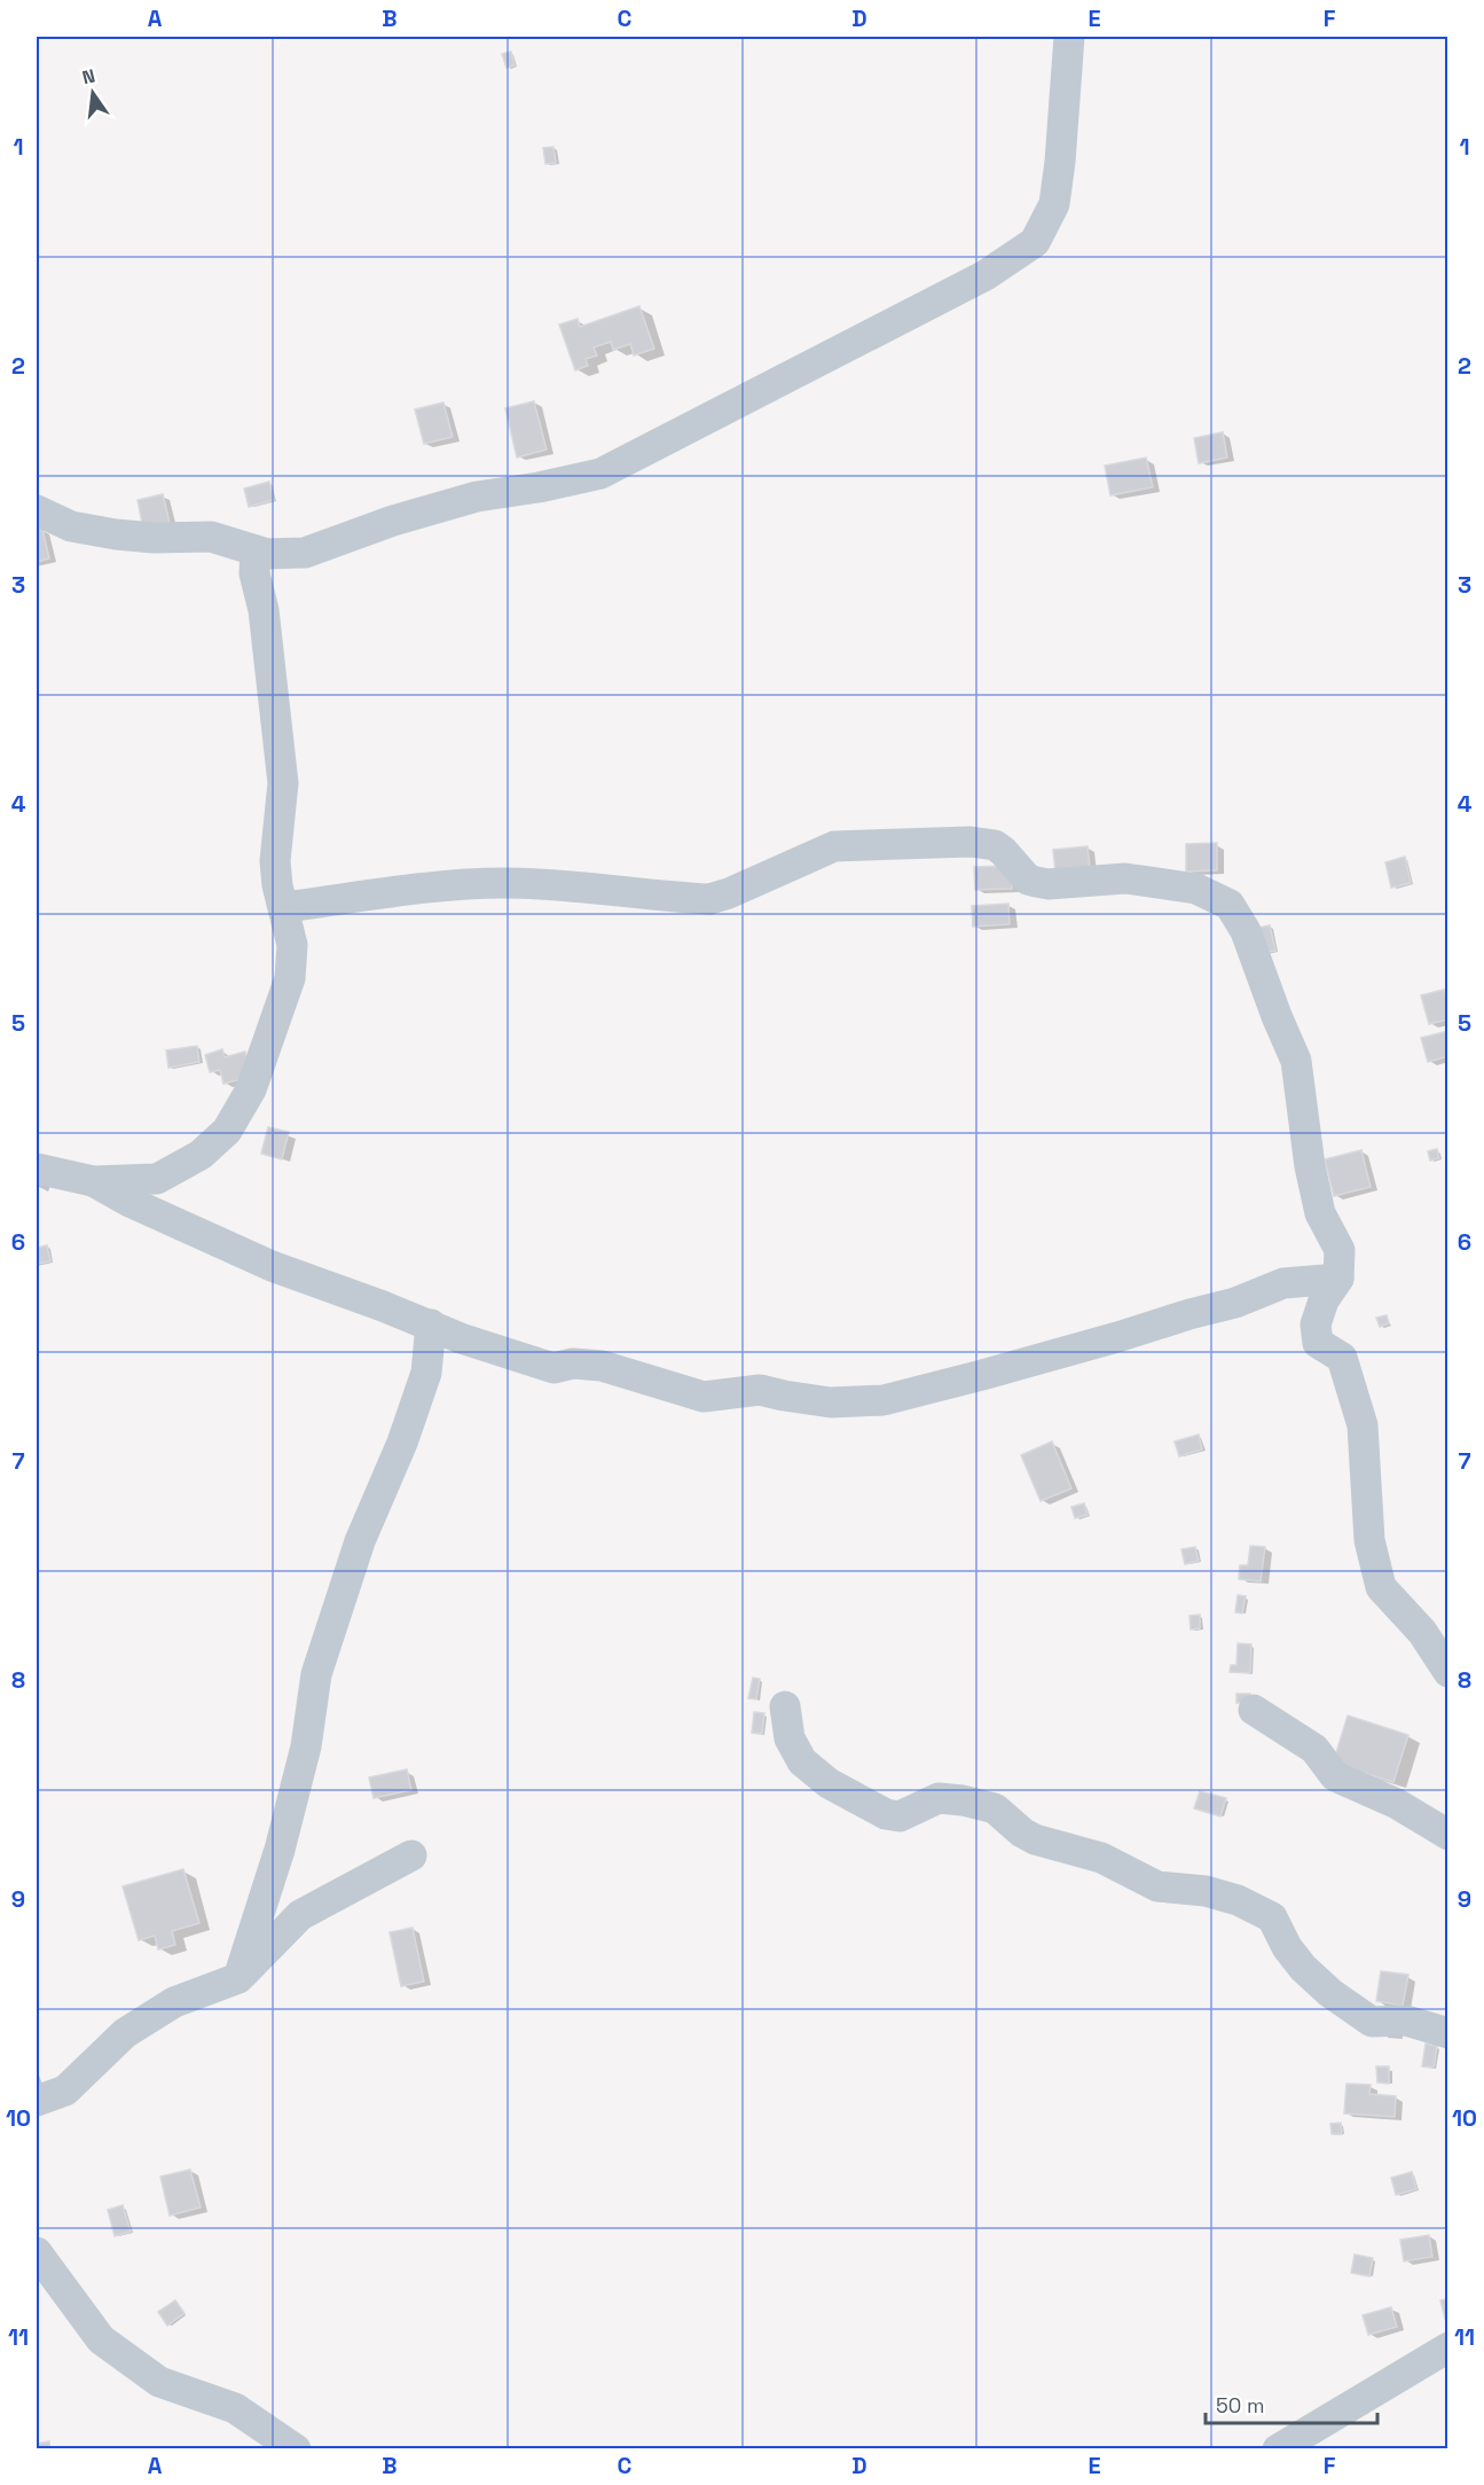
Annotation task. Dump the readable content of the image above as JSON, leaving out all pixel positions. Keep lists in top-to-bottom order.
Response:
{
  "scale_bar": "50 m",
  "north": "top",
  "grid": {
    "columns": [
      "A",
      "B",
      "C",
      "D",
      "E",
      "F"
    ],
    "rows": [
      "1",
      "2",
      "3",
      "4",
      "5",
      "6",
      "7",
      "8",
      "9",
      "10",
      "11"
    ]
  }
}
